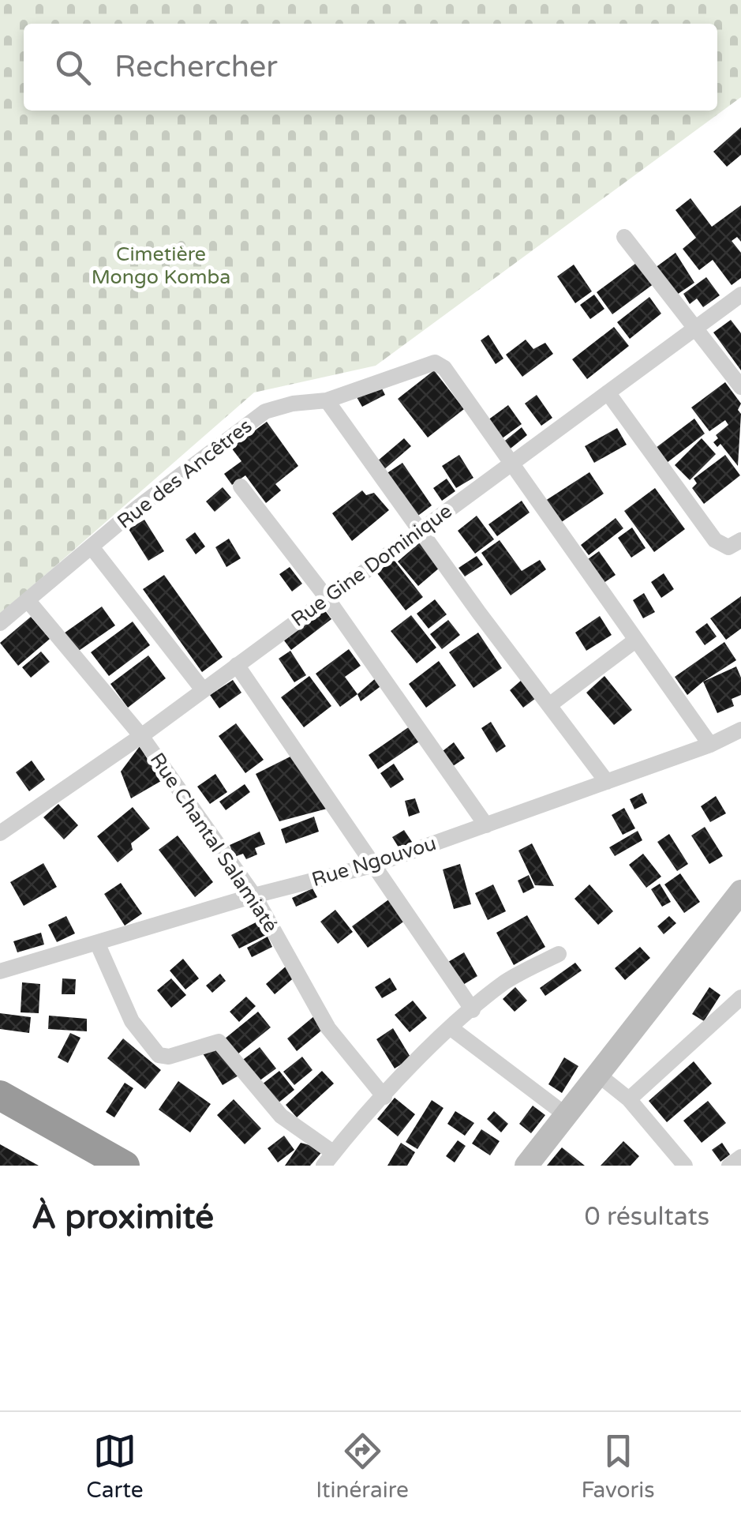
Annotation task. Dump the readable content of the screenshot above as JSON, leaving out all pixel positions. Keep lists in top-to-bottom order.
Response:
{
  "streets": {
    "street": [
      "Rue des Ancêtres",
      "Rue Gine Dominique",
      "Rue Chantal Salamiaté",
      "Rue Ngouvou"
    ]
  },
  "crossings": [
    ["Rue des Ancêtres", "Rue Gine Dominique"],
    ["Rue des Ancêtres", "Rue Chantal Salamiaté"],
    ["Rue Gine Dominique", "Rue Chantal Salamiaté"],
    ["Rue Chantal Salamiaté", "Rue Ngouvou"]
  ],
  "parks": ["Cimetière Mongo Komba"],
  "page": {
    "search": "Rechercher",
    "heading": ["À proximité", "0 résultats"],
    "nav": ["Carte", "Itinéraire", "Favoris"]
  }
}
